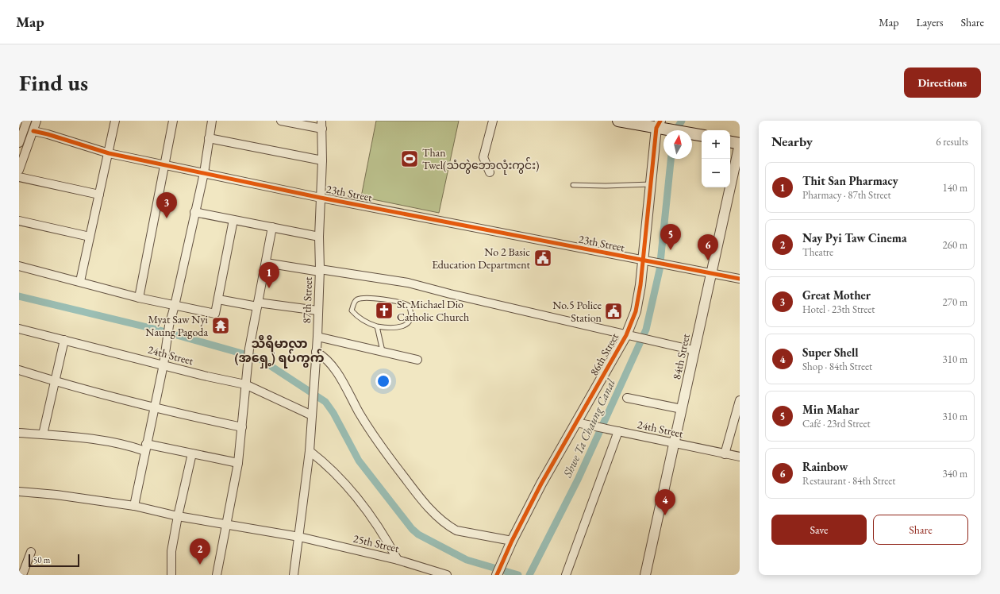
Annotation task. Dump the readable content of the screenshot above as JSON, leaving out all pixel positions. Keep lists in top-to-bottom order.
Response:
{
  "streets": {
    "street": [
      "23th Street",
      "87th Street",
      "86th Street",
      "24th Street",
      "84th Street",
      "25th Street"
    ]
  },
  "crossings": [
    ["23th Street", "87th Street"],
    ["23th Street", "86th Street"],
    ["23th Street", "84th Street"],
    ["87th Street", "24th Street"],
    ["87th Street", "25th Street"],
    ["86th Street", "24th Street"],
    ["24th Street", "84th Street"]
  ],
  "districts": ["သီရိမာလာ (အရှေ့) ရပ်ကွက်"],
  "water": ["Shwe Ta Chaung Canal"],
  "places": {
    "sports": ["Than Twel(သံတွဲဘောလုံးကွင်း)"],
    "public building": ["No 2 Basic Education Department", "No.5 Police Station"],
    "church": ["St. Michael Dio Catholic Church"],
    "temple": ["Myat Saw Nyi Naung Pagoda"]
  },
  "scale_bar": "50 m",
  "north": "top",
  "page": {
    "header": "Map",
    "nav": ["Map", "Layers", "Share"],
    "buttons": [
      "Directions",
      ["Save", "Share"]
    ],
    "title": "Find us",
    "heading": ["Nearby", "6 results"],
    "map_buttons": ["+", "−"],
    "list": [
      {
        "mark": "1",
        "name": "Thit San Pharmacy",
        "note": "Pharmacy · 87th Street",
        "value": "140 m"
      },
      {
        "mark": "2",
        "name": "Nay Pyi Taw Cinema",
        "note": "Theatre",
        "value": "260 m"
      },
      {
        "mark": "3",
        "name": "Great Mother",
        "note": "Hotel · 23th Street",
        "value": "270 m"
      },
      {
        "mark": "4",
        "name": "Super Shell",
        "note": "Shop · 84th Street",
        "value": "310 m"
      },
      {
        "mark": "5",
        "name": "Min Mahar",
        "note": "Café · 23rd Street",
        "value": "310 m"
      },
      {
        "mark": "6",
        "name": "Rainbow",
        "note": "Restaurant · 84th Street",
        "value": "340 m"
      }
    ],
    "pins": [
      "3",
      "5",
      "6",
      "1",
      "4",
      "2"
    ],
    "scale": "50 m"
  }
}
